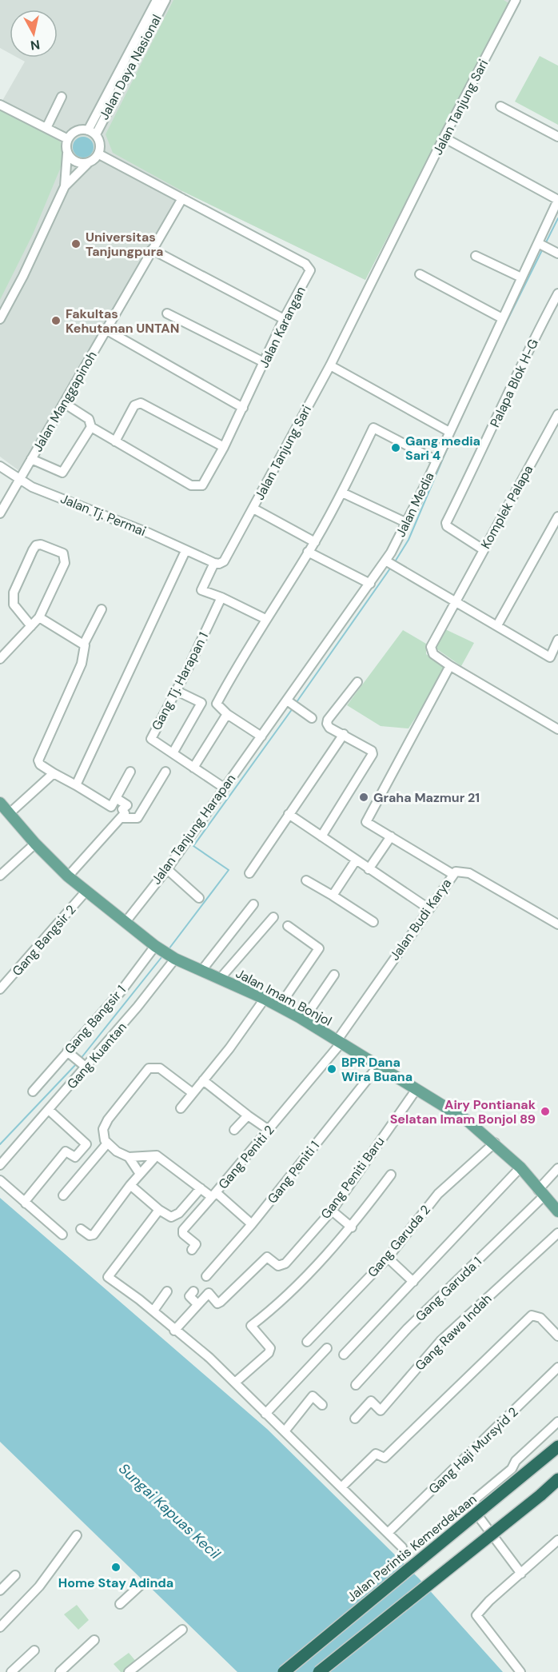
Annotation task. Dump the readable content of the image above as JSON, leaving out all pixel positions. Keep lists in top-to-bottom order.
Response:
{
  "streets": {
    "highway": ["Jalan Perintis Kemerdekaan"],
    "main road": ["Jalan Imam Bonjol"],
    "street": [
      "Jalan Daya Nasional",
      "Jalan Tanjung Sari",
      "Jalan Karangan",
      "Palapa Blok H-G",
      "Jalan Manggapinoh",
      "Jalan Media",
      "Komplek Palapa",
      "Jalan Tj. Permai",
      "Gang Tj. Harapan 1",
      "Jalan Tanjung Harapan",
      "Jalan Budi Karya",
      "Gang Bangsir 2",
      "Gang Bangsir 1",
      "Gang Kuantan",
      "Gang Peniti 2",
      "Gang Peniti 1",
      "Gang Peniti Baru",
      "Gang Garuda 2",
      "Gang Garuda 1",
      "Gang Rawa Indah",
      "Gang Haji Mursyid 2"
    ]
  },
  "crossings": [
    ["Jalan Daya Nasional", "Jalan Karangan"],
    ["Jalan Karangan", "Jalan Manggapinoh"],
    ["Palapa Blok H-G", "Komplek Palapa"],
    ["Jalan Manggapinoh", "Jalan Tj. Permai"],
    ["Jalan Media", "Jalan Tanjung Harapan"],
    ["Gang Tj. Harapan 1", "Jalan Tanjung Harapan"],
    ["Jalan Tanjung Harapan", "Jalan Imam Bonjol"],
    ["Jalan Budi Karya", "Jalan Imam Bonjol"],
    ["Jalan Budi Karya", "Gang Peniti 2"],
    ["Gang Bangsir 2", "Jalan Imam Bonjol"],
    ["Jalan Imam Bonjol", "Gang Bangsir 1"],
    ["Jalan Imam Bonjol", "Gang Kuantan"],
    ["Jalan Imam Bonjol", "Gang Peniti 2"],
    ["Jalan Imam Bonjol", "Gang Peniti 1"],
    ["Jalan Imam Bonjol", "Gang Peniti Baru"],
    ["Jalan Imam Bonjol", "Gang Garuda 2"],
    ["Jalan Imam Bonjol", "Gang Garuda 1"]
  ],
  "water": ["Sungai Kapuas Kecil"],
  "places": [
    "Universitas Tanjungpura",
    "Fakultas Kehutanan UNTAN",
    "Gang media Sari 4",
    "Graha Mazmur 21",
    "BPR Dana Wira Buana",
    "Airy Pontianak Selatan Imam Bonjol 89",
    "Home Stay Adinda"
  ],
  "north": "bottom"
}
